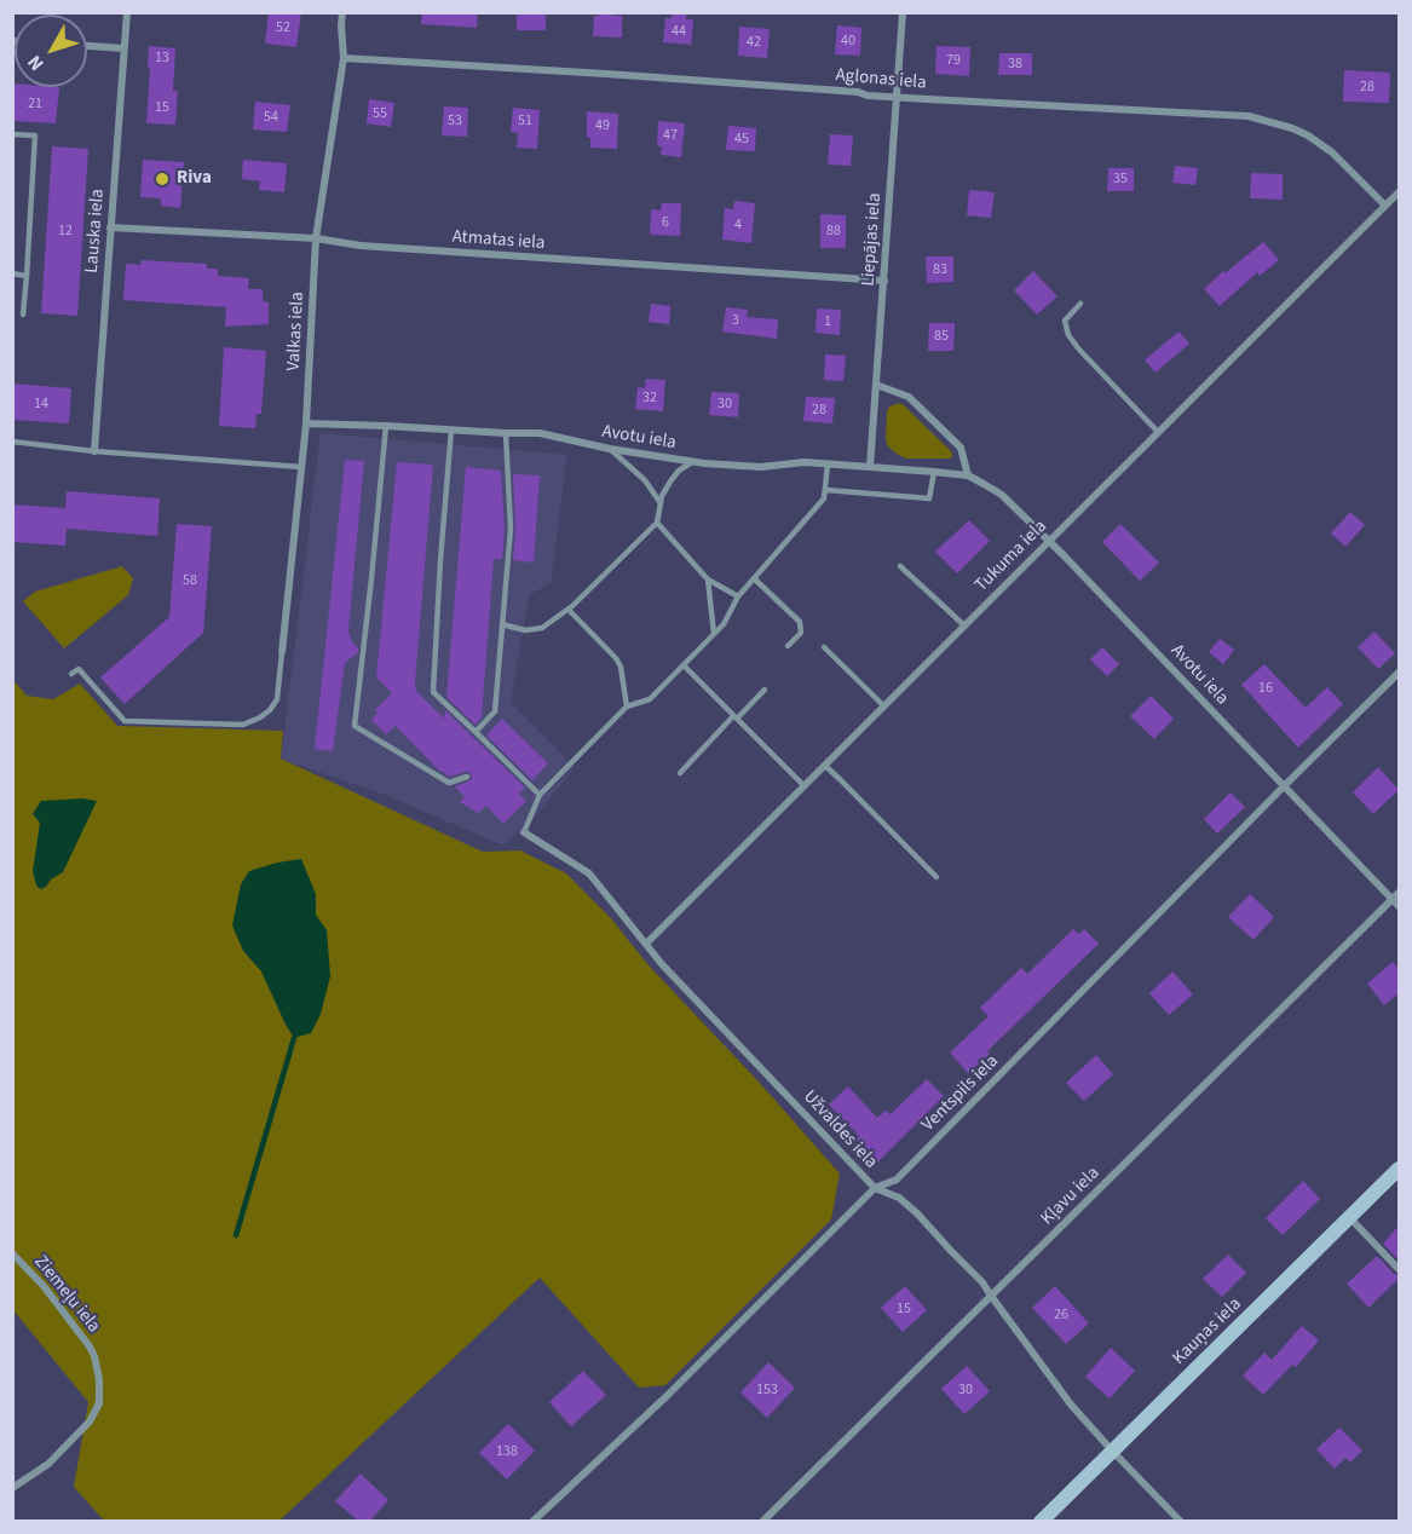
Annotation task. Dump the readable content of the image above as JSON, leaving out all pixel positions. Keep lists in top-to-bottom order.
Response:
{
  "streets": {
    "street": [
      "Aglonas iela",
      "Lauska iela",
      "Liepājas iela",
      "Atmatas iela",
      "Valkas iela",
      "Avotu iela",
      "Tukuma iela",
      "Ventspils iela",
      "Užvaldes iela",
      "Kļavu iela",
      "Ziemeļu iela",
      "Kauņas iela"
    ]
  },
  "crossings": [
    ["Aglonas iela", "Liepājas iela"],
    ["Aglonas iela", "Valkas iela"],
    ["Aglonas iela", "Tukuma iela"],
    ["Lauska iela", "Atmatas iela"],
    ["Liepājas iela", "Atmatas iela"],
    ["Liepājas iela", "Avotu iela"],
    ["Atmatas iela", "Valkas iela"],
    ["Valkas iela", "Avotu iela"],
    ["Avotu iela", "Tukuma iela"],
    ["Avotu iela", "Ventspils iela"],
    ["Avotu iela", "Kļavu iela"],
    ["Tukuma iela", "Užvaldes iela"],
    ["Ventspils iela", "Užvaldes iela"],
    ["Užvaldes iela", "Kļavu iela"],
    ["Užvaldes iela", "Kauņas iela"]
  ],
  "places": ["Riva"],
  "house_numbers": [
    "52",
    "44",
    "40",
    "42",
    "13",
    "79",
    "38",
    "28",
    "21",
    "15",
    "55",
    "54",
    "53",
    "51",
    "49",
    "47",
    "45",
    "35",
    "6",
    "4",
    "12",
    "88",
    "83",
    "3",
    "1",
    "85",
    "32",
    "14",
    "30",
    "28",
    "58",
    "16",
    "15",
    "26",
    "153",
    "30",
    "138"
  ],
  "north": "bottom left"
}
